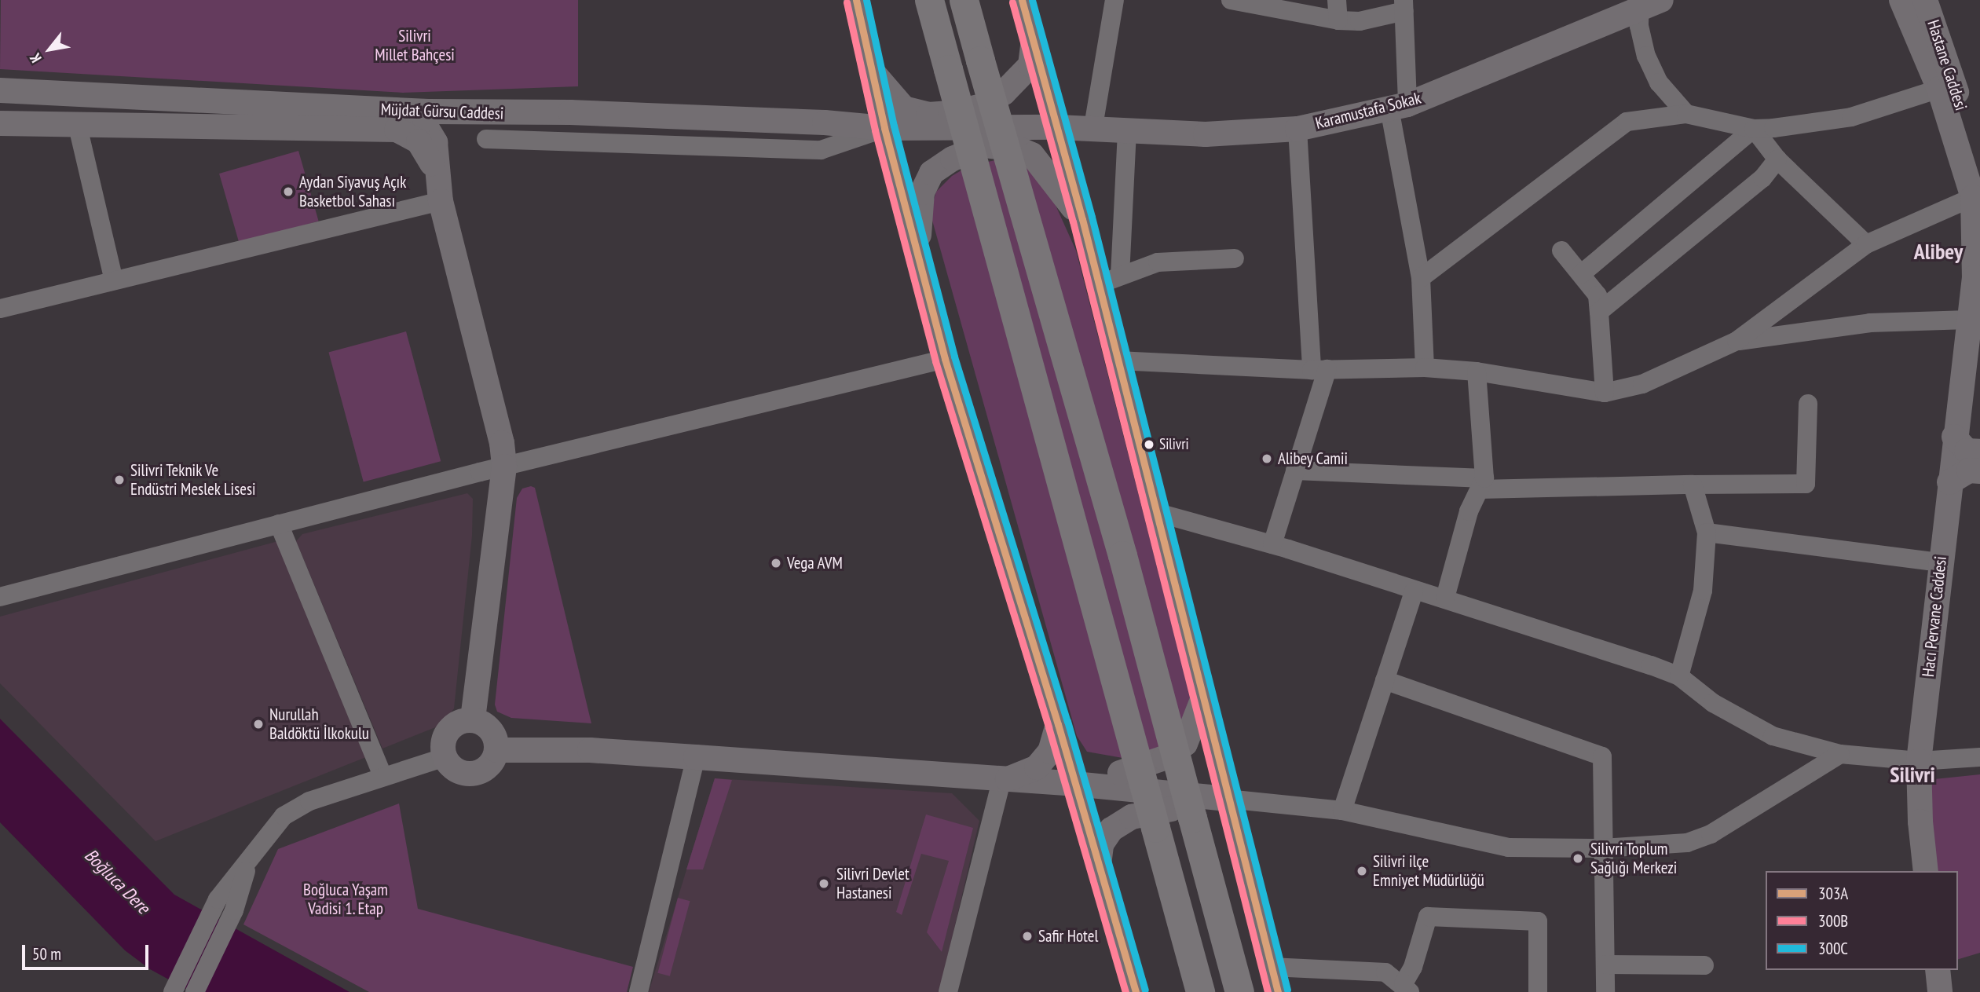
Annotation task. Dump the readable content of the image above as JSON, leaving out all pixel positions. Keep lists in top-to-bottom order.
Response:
{
  "streets": {
    "main road": [
      "Hastane Caddesi",
      "Karamustafa Sokak",
      "Müjdat Gürsu Caddesi",
      "Hacı Pervane Caddesi"
    ]
  },
  "crossings": [
    ["Karamustafa Sokak", "Müjdat Gürsu Caddesi"]
  ],
  "districts": ["Alibey", "Silivri"],
  "water": ["Boğluca Dere"],
  "parks": ["Silivri Millet Bahçesi", "Boğluca Yaşam Vadisi 1. Etap"],
  "places": [
    "Aydan Siyavuş Açık Basketbol Sahası",
    "Silivri",
    "Alibey Camii",
    "Silivri Teknik Ve Endüstri Meslek Lisesi",
    "Vega AVM",
    "Nurullah Baldöktü İlkokulu",
    "Silivri Toplum Sağlığı Merkezi",
    "Silivri ilçe Emniyet Müdürlüğü",
    "Silivri Devlet Hastanesi",
    "Safir Hotel"
  ],
  "lines": ["transit line 303A", "transit line 300C", "transit line 300B"],
  "legend": ["303A", "300B", "300C"],
  "scale_bar": "50 m",
  "north": "bottom left"
}
